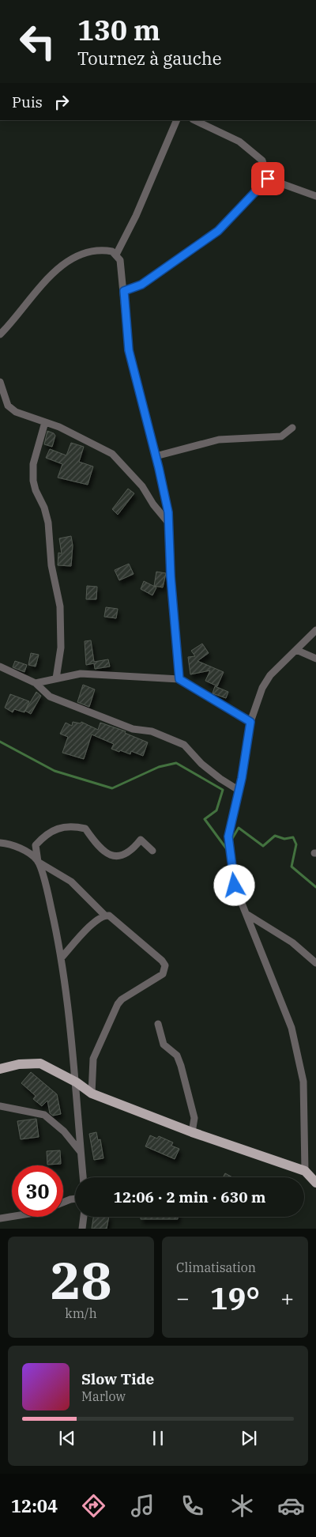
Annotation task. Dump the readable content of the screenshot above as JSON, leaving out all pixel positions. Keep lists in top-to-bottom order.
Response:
{
  "page": {
    "turn": ["130 m", "Tournez à gauche"],
    "then": "Puis",
    "limit": "30",
    "trip": "12:06 · 2 min · 630 m",
    "tile": [
      ["28", "km/h"],
      "Climatisation"
    ],
    "heat": ["−", "19°", "+"],
    "song": ["Slow Tide", "Marlow"],
    "tabs": "12:04"
  }
}
